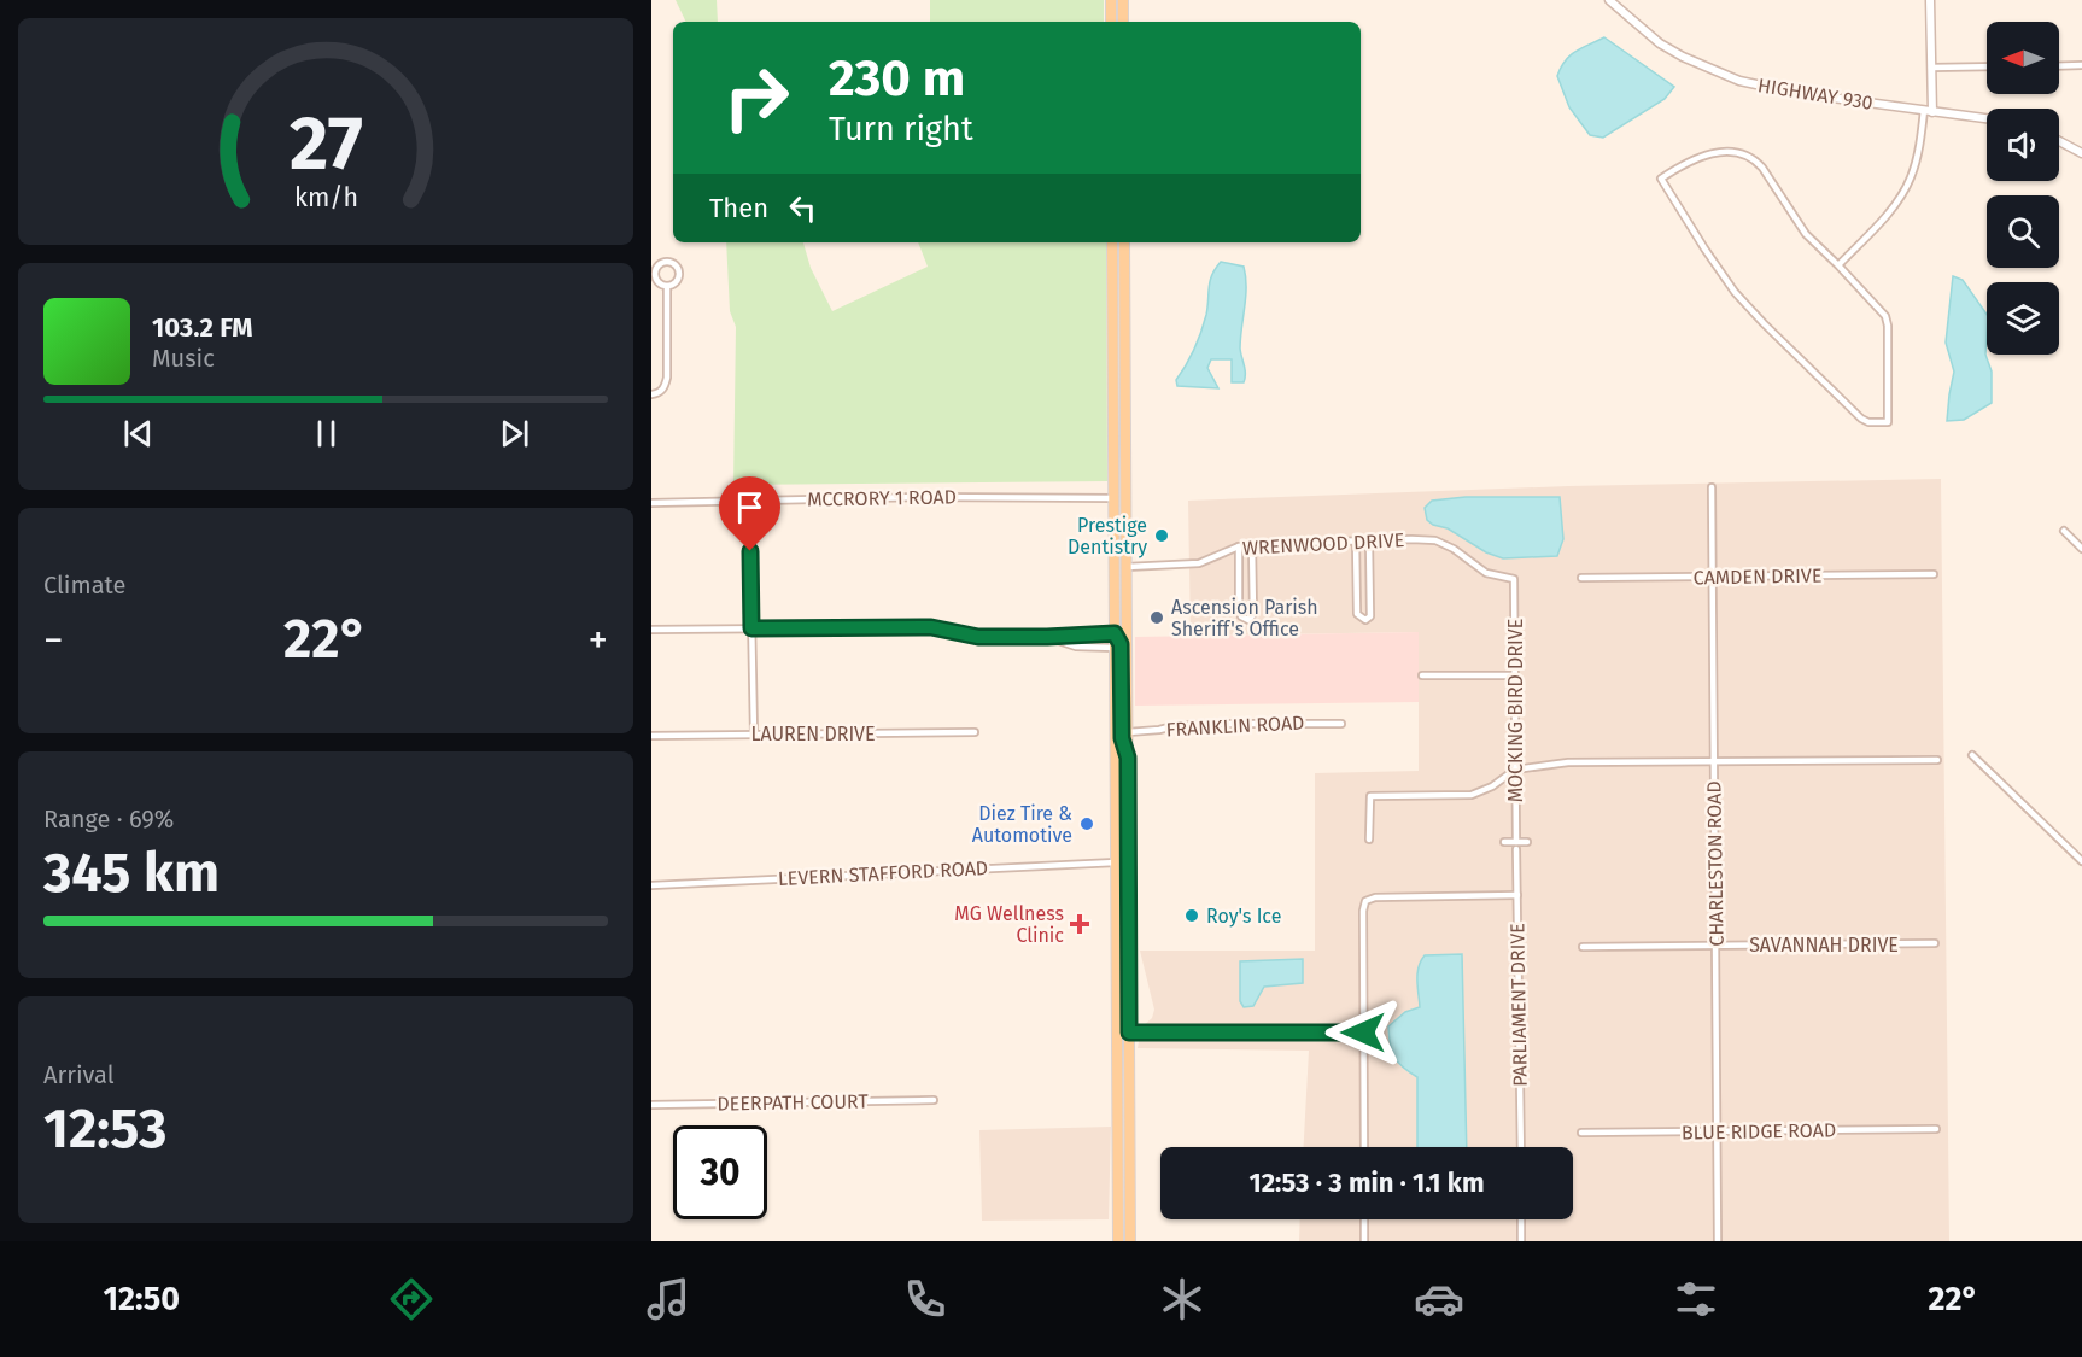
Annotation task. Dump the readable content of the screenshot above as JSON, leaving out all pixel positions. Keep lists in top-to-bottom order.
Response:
{
  "streets": {
    "street": [
      "HIGHWAY 930",
      "MCCRORY 1 ROAD",
      "WRENWOOD DRIVE",
      "CAMDEN DRIVE",
      "MOCKING BIRD DRIVE",
      "FRANKLIN ROAD",
      "LAUREN DRIVE",
      "CHARLESTON ROAD",
      "LEVERN STAFFORD ROAD",
      "SAVANNAH DRIVE",
      "PARLIAMENT DRIVE",
      "DEERPATH COURT",
      "BLUE RIDGE ROAD"
    ]
  },
  "crossings": [
    ["WRENWOOD DRIVE", "MOCKING BIRD DRIVE"],
    ["CAMDEN DRIVE", "CHARLESTON ROAD"],
    ["MOCKING BIRD DRIVE", "PARLIAMENT DRIVE"],
    ["CHARLESTON ROAD", "SAVANNAH DRIVE"],
    ["CHARLESTON ROAD", "BLUE RIDGE ROAD"]
  ],
  "places": {
    "other": [
      "Prestige Dentistry",
      "Ascension Parish Sheriff's Office",
      "Diez Tire & Automotive",
      "Roy's Ice"
    ],
    "health": ["MG Wellness Clinic"]
  },
  "north": "left",
  "page": {
    "turn": ["230 m", "Turn right"],
    "then": "Then",
    "song": ["103.2 FM", "Music"],
    "tile": [
      "Climate",
      ["Range · 69%", "345 km"],
      ["Arrival", "12:53"]
    ],
    "heat": ["−", "22°", "+"],
    "limit": "30",
    "trip": "12:53 · 3 min · 1.1 km",
    "tabs": ["12:50", "22°"],
    "gauge": ["27", "km/h"]
  }
}
